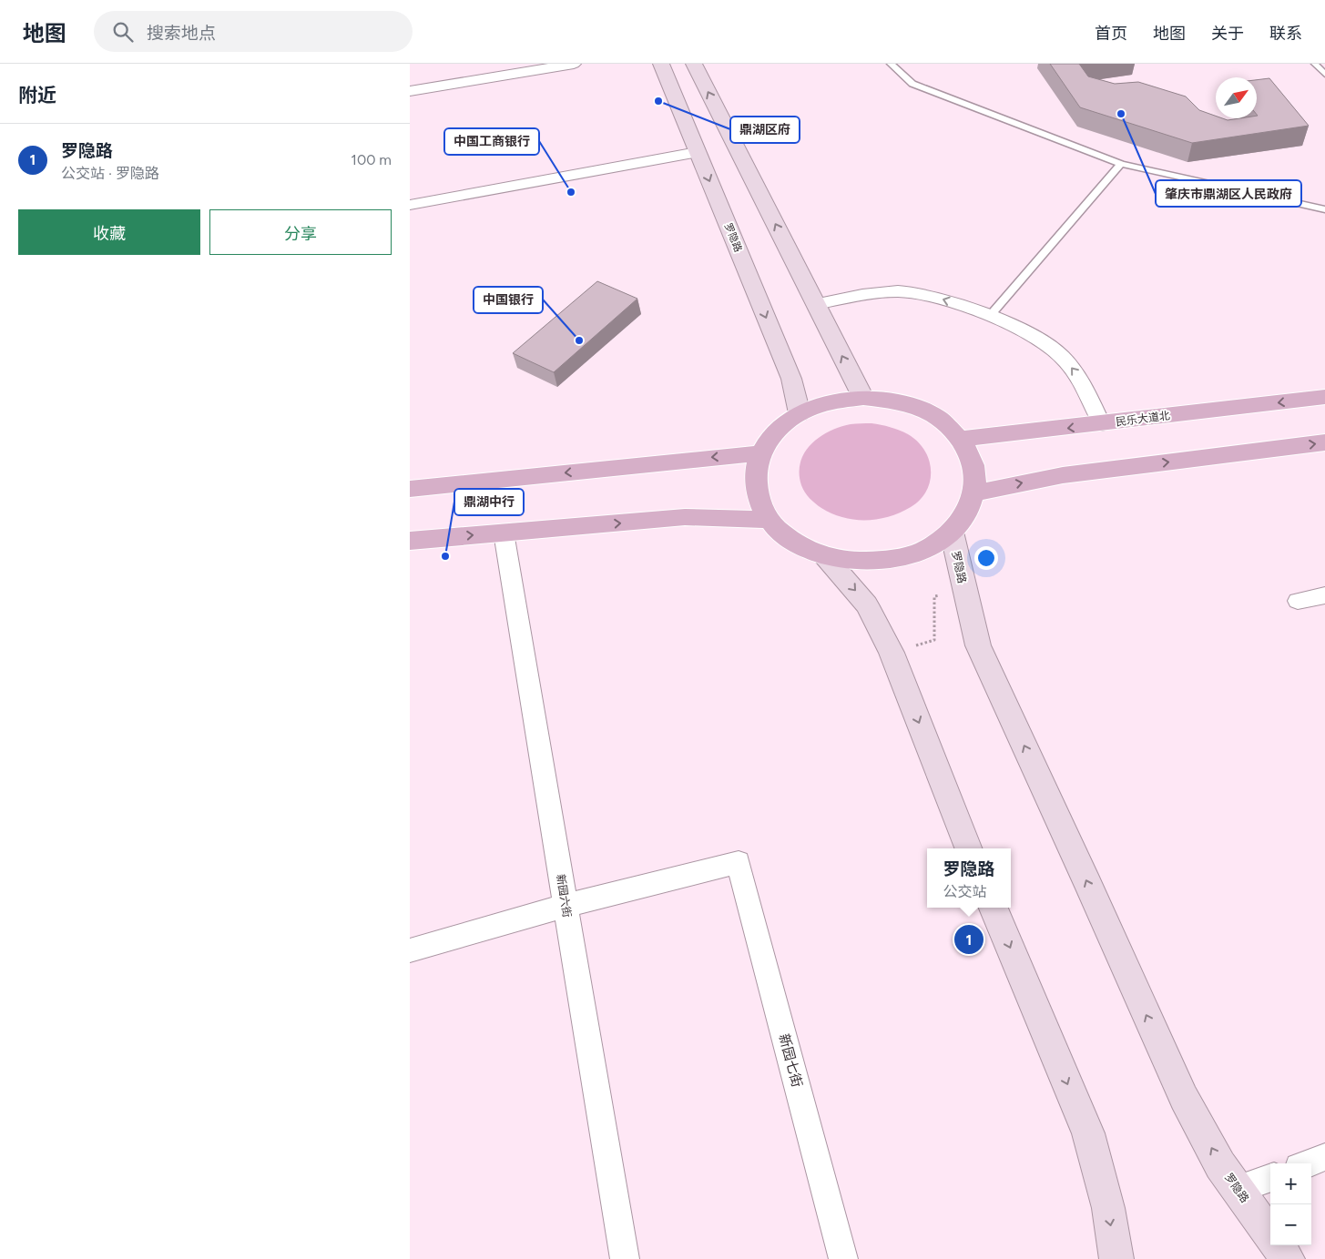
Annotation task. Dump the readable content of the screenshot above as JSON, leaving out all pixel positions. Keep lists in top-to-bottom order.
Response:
{
  "streets": {
    "main road": ["罗隐路", "民乐大道北"],
    "street": ["新园六街", "新园七街"]
  },
  "crossings": [
    ["新园六街", "新园七街"]
  ],
  "places": [
    "鼎湖区府",
    "肇庆市鼎湖区人民政府",
    "中国工商银行",
    "中国银行",
    "鼎湖中行"
  ],
  "north": "top right",
  "page": {
    "header": "地图",
    "search": "搜索地点",
    "nav": [
      "首页",
      "地图",
      "关于",
      "联系"
    ],
    "heading": "附近",
    "list": [
      {
        "mark": "1",
        "name": "罗隐路",
        "note": "公交站 · 罗隐路",
        "value": "100 m"
      }
    ],
    "buttons": ["收藏", "分享"],
    "popup": ["罗隐路", "公交站"],
    "pins": "1",
    "map_buttons": ["+", "−"]
  }
}
